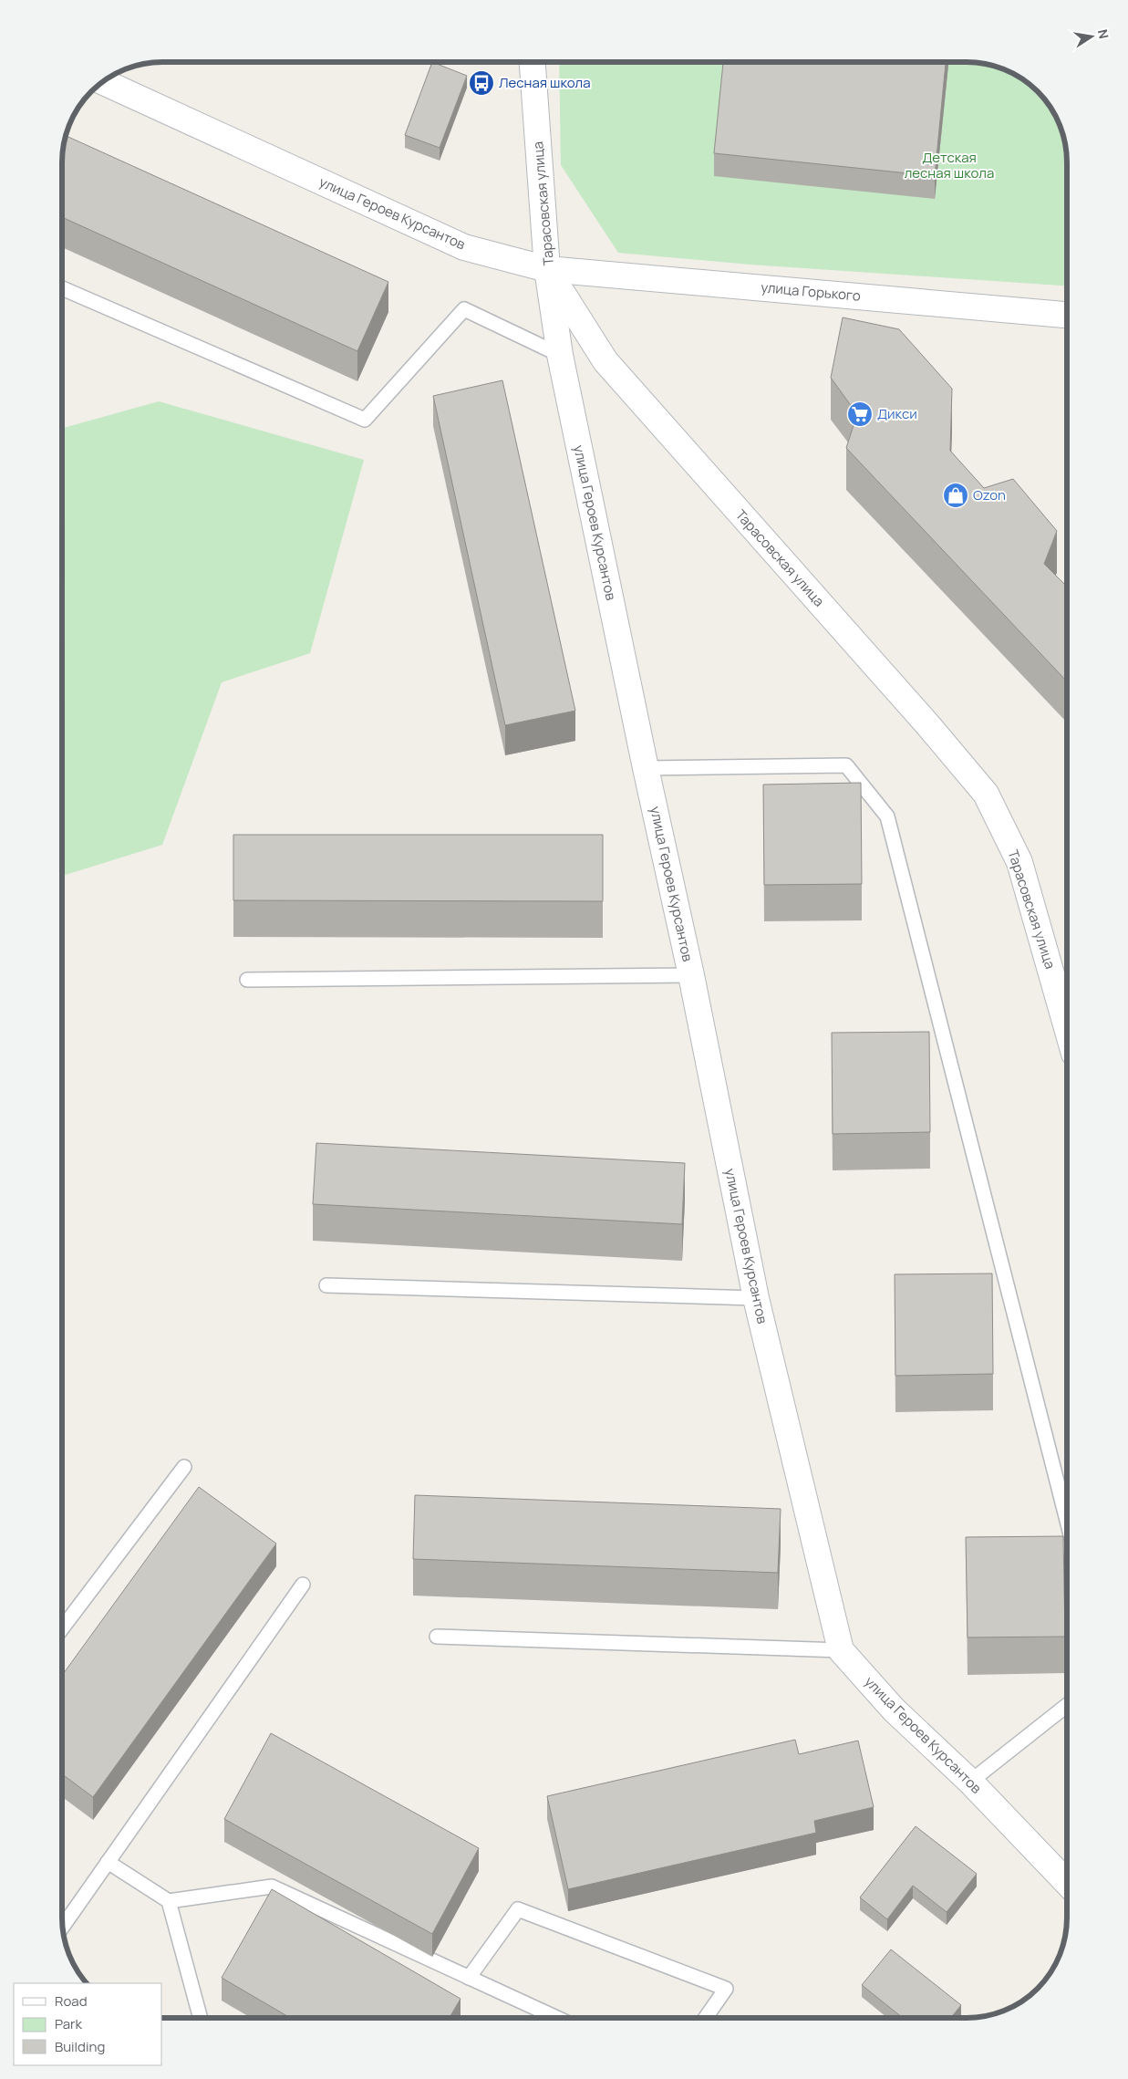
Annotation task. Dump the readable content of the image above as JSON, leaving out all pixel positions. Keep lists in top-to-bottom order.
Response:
{
  "streets": {
    "street": ["Тарасовская улица", "улица Героев Курсантов", "улица Горького"]
  },
  "crossings": [
    ["Тарасовская улица", "улица Героев Курсантов"],
    ["Тарасовская улица", "улица Горького"],
    ["улица Героев Курсантов", "улица Горького"]
  ],
  "parks": ["Детская лесная школа"],
  "places": {
    "bus stop": ["Лесная школа"],
    "supermarket": ["Дикси"],
    "shop": ["Ozon"]
  },
  "legend": ["Road", "Park", "Building"],
  "north": "right"
}
